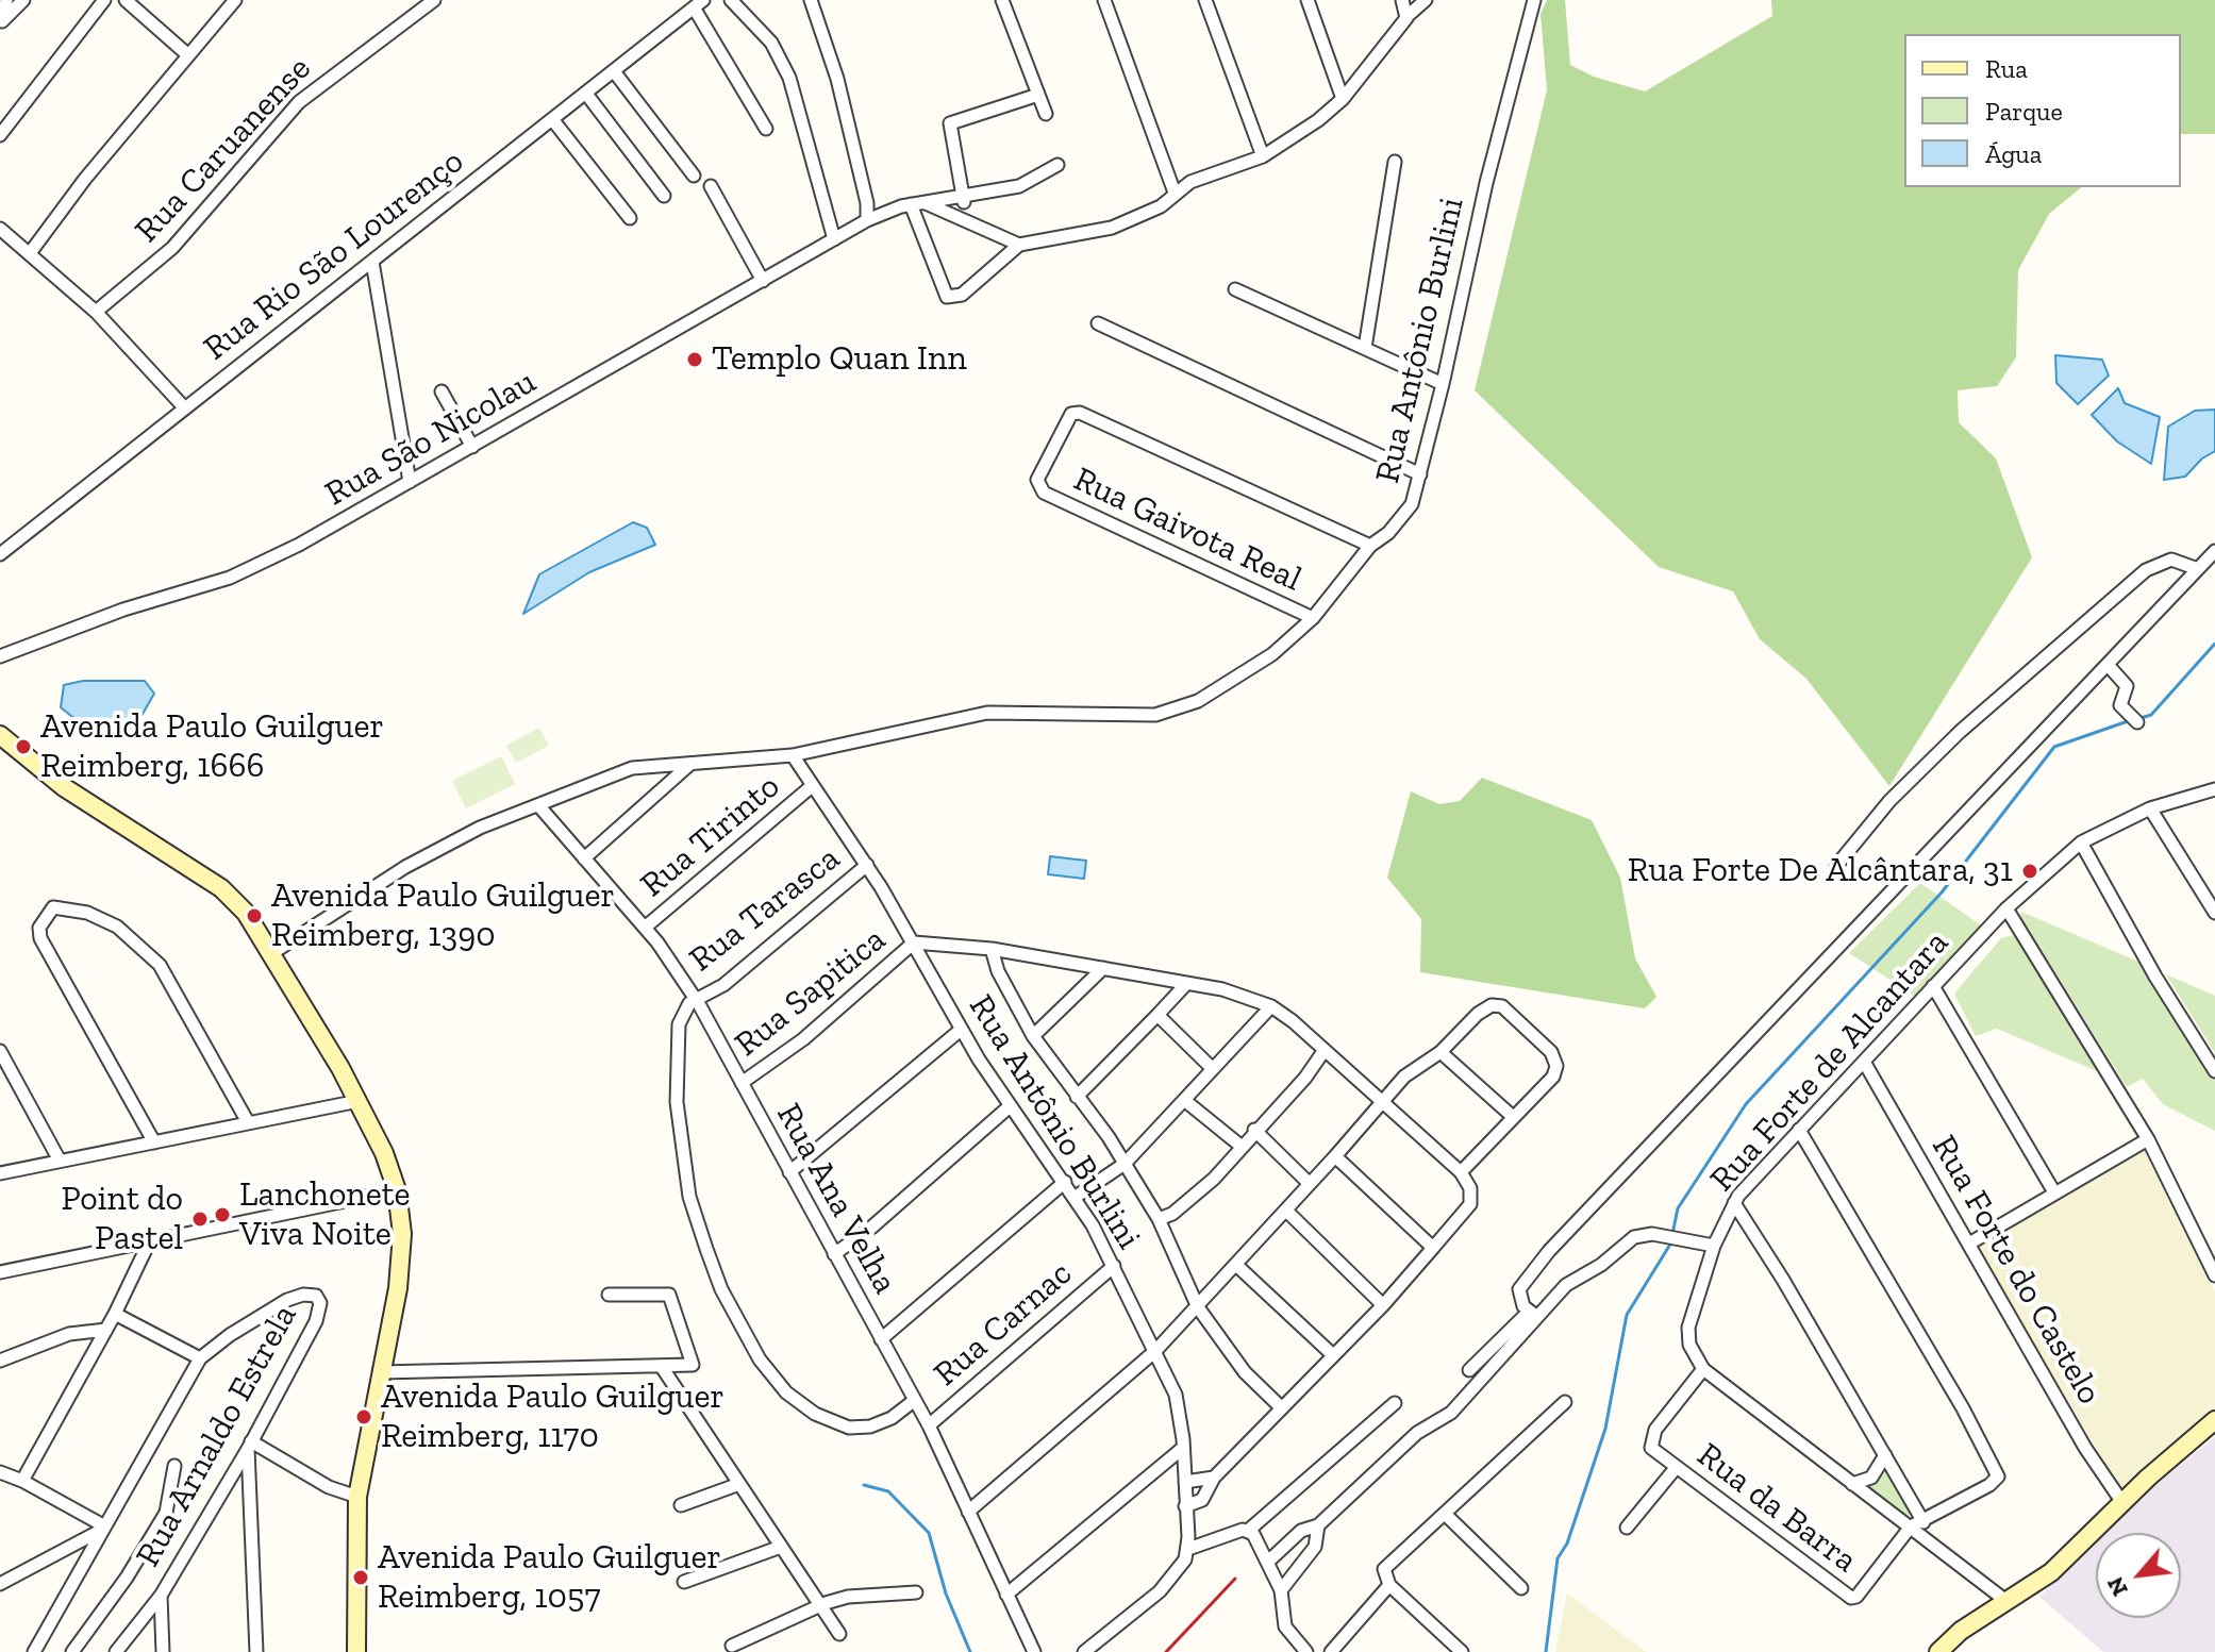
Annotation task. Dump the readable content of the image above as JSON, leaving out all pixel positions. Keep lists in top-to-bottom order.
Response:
{
  "streets": {
    "street": [
      "Rua Caruanense",
      "Rua Rio São Lourenço",
      "Rua Antônio Burlini",
      "Rua São Nicolau",
      "Rua Gaivota Real",
      "Rua Tirinto",
      "Rua Tarasca",
      "Rua Sapitica",
      "Rua Forte de Alcantara",
      "Rua Ana Velha",
      "Rua Forte do Castelo",
      "Rua Carnac",
      "Rua Arnaldo Estrela",
      "Rua da Barra"
    ]
  },
  "crossings": [
    ["Rua Antônio Burlini", "Rua Gaivota Real"],
    ["Rua Antônio Burlini", "Rua Tirinto"],
    ["Rua Antônio Burlini", "Rua Tarasca"],
    ["Rua Antônio Burlini", "Rua Sapitica"],
    ["Rua Antônio Burlini", "Rua Ana Velha"],
    ["Rua Antônio Burlini", "Rua Carnac"],
    ["Rua Tirinto", "Rua Ana Velha"],
    ["Rua Tarasca", "Rua Ana Velha"],
    ["Rua Sapitica", "Rua Ana Velha"],
    ["Rua Forte de Alcantara", "Rua Forte do Castelo"],
    ["Rua Forte de Alcantara", "Rua da Barra"],
    ["Rua Ana Velha", "Rua Carnac"]
  ],
  "places": [
    "Templo Quan Inn",
    "Avenida Paulo Guilguer Reimberg, 1666",
    "Rua Forte De Alcântara, 31",
    "Avenida Paulo Guilguer Reimberg, 1390",
    "Lanchonete Viva Noite",
    "Point do Pastel",
    "Avenida Paulo Guilguer Reimberg, 1170",
    "Avenida Paulo Guilguer Reimberg, 1057"
  ],
  "legend": ["Rua", "Parque", "Água"],
  "north": "bottom left"
}
